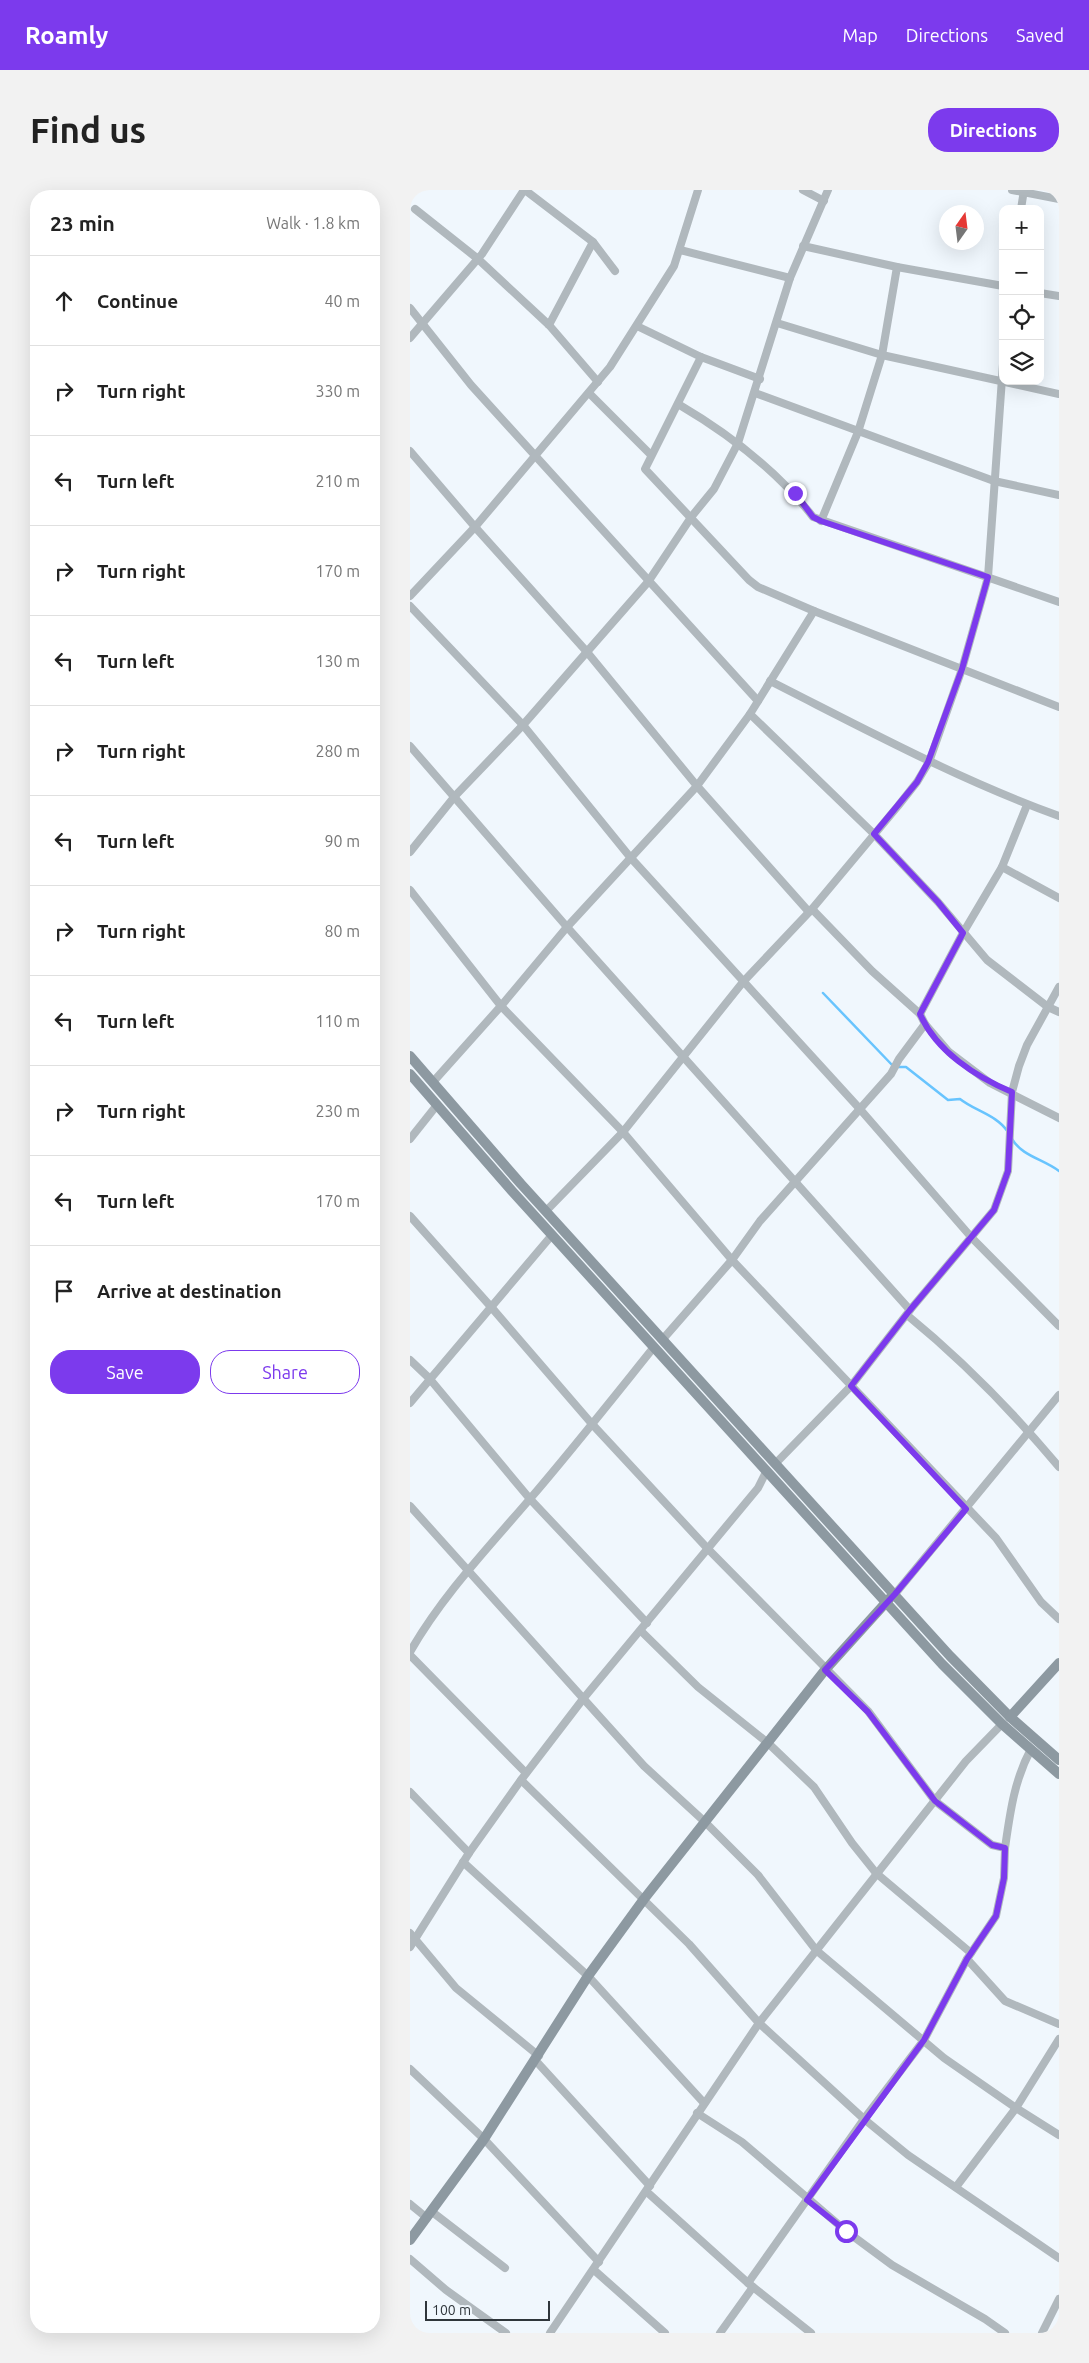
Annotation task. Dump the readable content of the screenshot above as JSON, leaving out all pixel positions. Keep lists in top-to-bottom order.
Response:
{
  "scale_bar": "100 m",
  "north": "top",
  "page": {
    "header": "Roamly",
    "nav": ["Map", "Directions", "Saved"],
    "buttons": [
      "Directions",
      ["Save", "Share"]
    ],
    "title": "Find us",
    "heading": ["23 min", "Walk · 1.8 km"],
    "map_buttons": ["+", "−"],
    "list": [
      ["Continue", "40 m"],
      ["Turn right", "330 m"],
      ["Turn left", "210 m"],
      ["Turn right", "170 m"],
      ["Turn left", "130 m"],
      ["Turn right", "280 m"],
      ["Turn left", "90 m"],
      ["Turn right", "80 m"],
      ["Turn left", "110 m"],
      ["Turn right", "230 m"],
      ["Turn left", "170 m"],
      "Arrive at destination"
    ],
    "scale": "100 m"
  }
}
